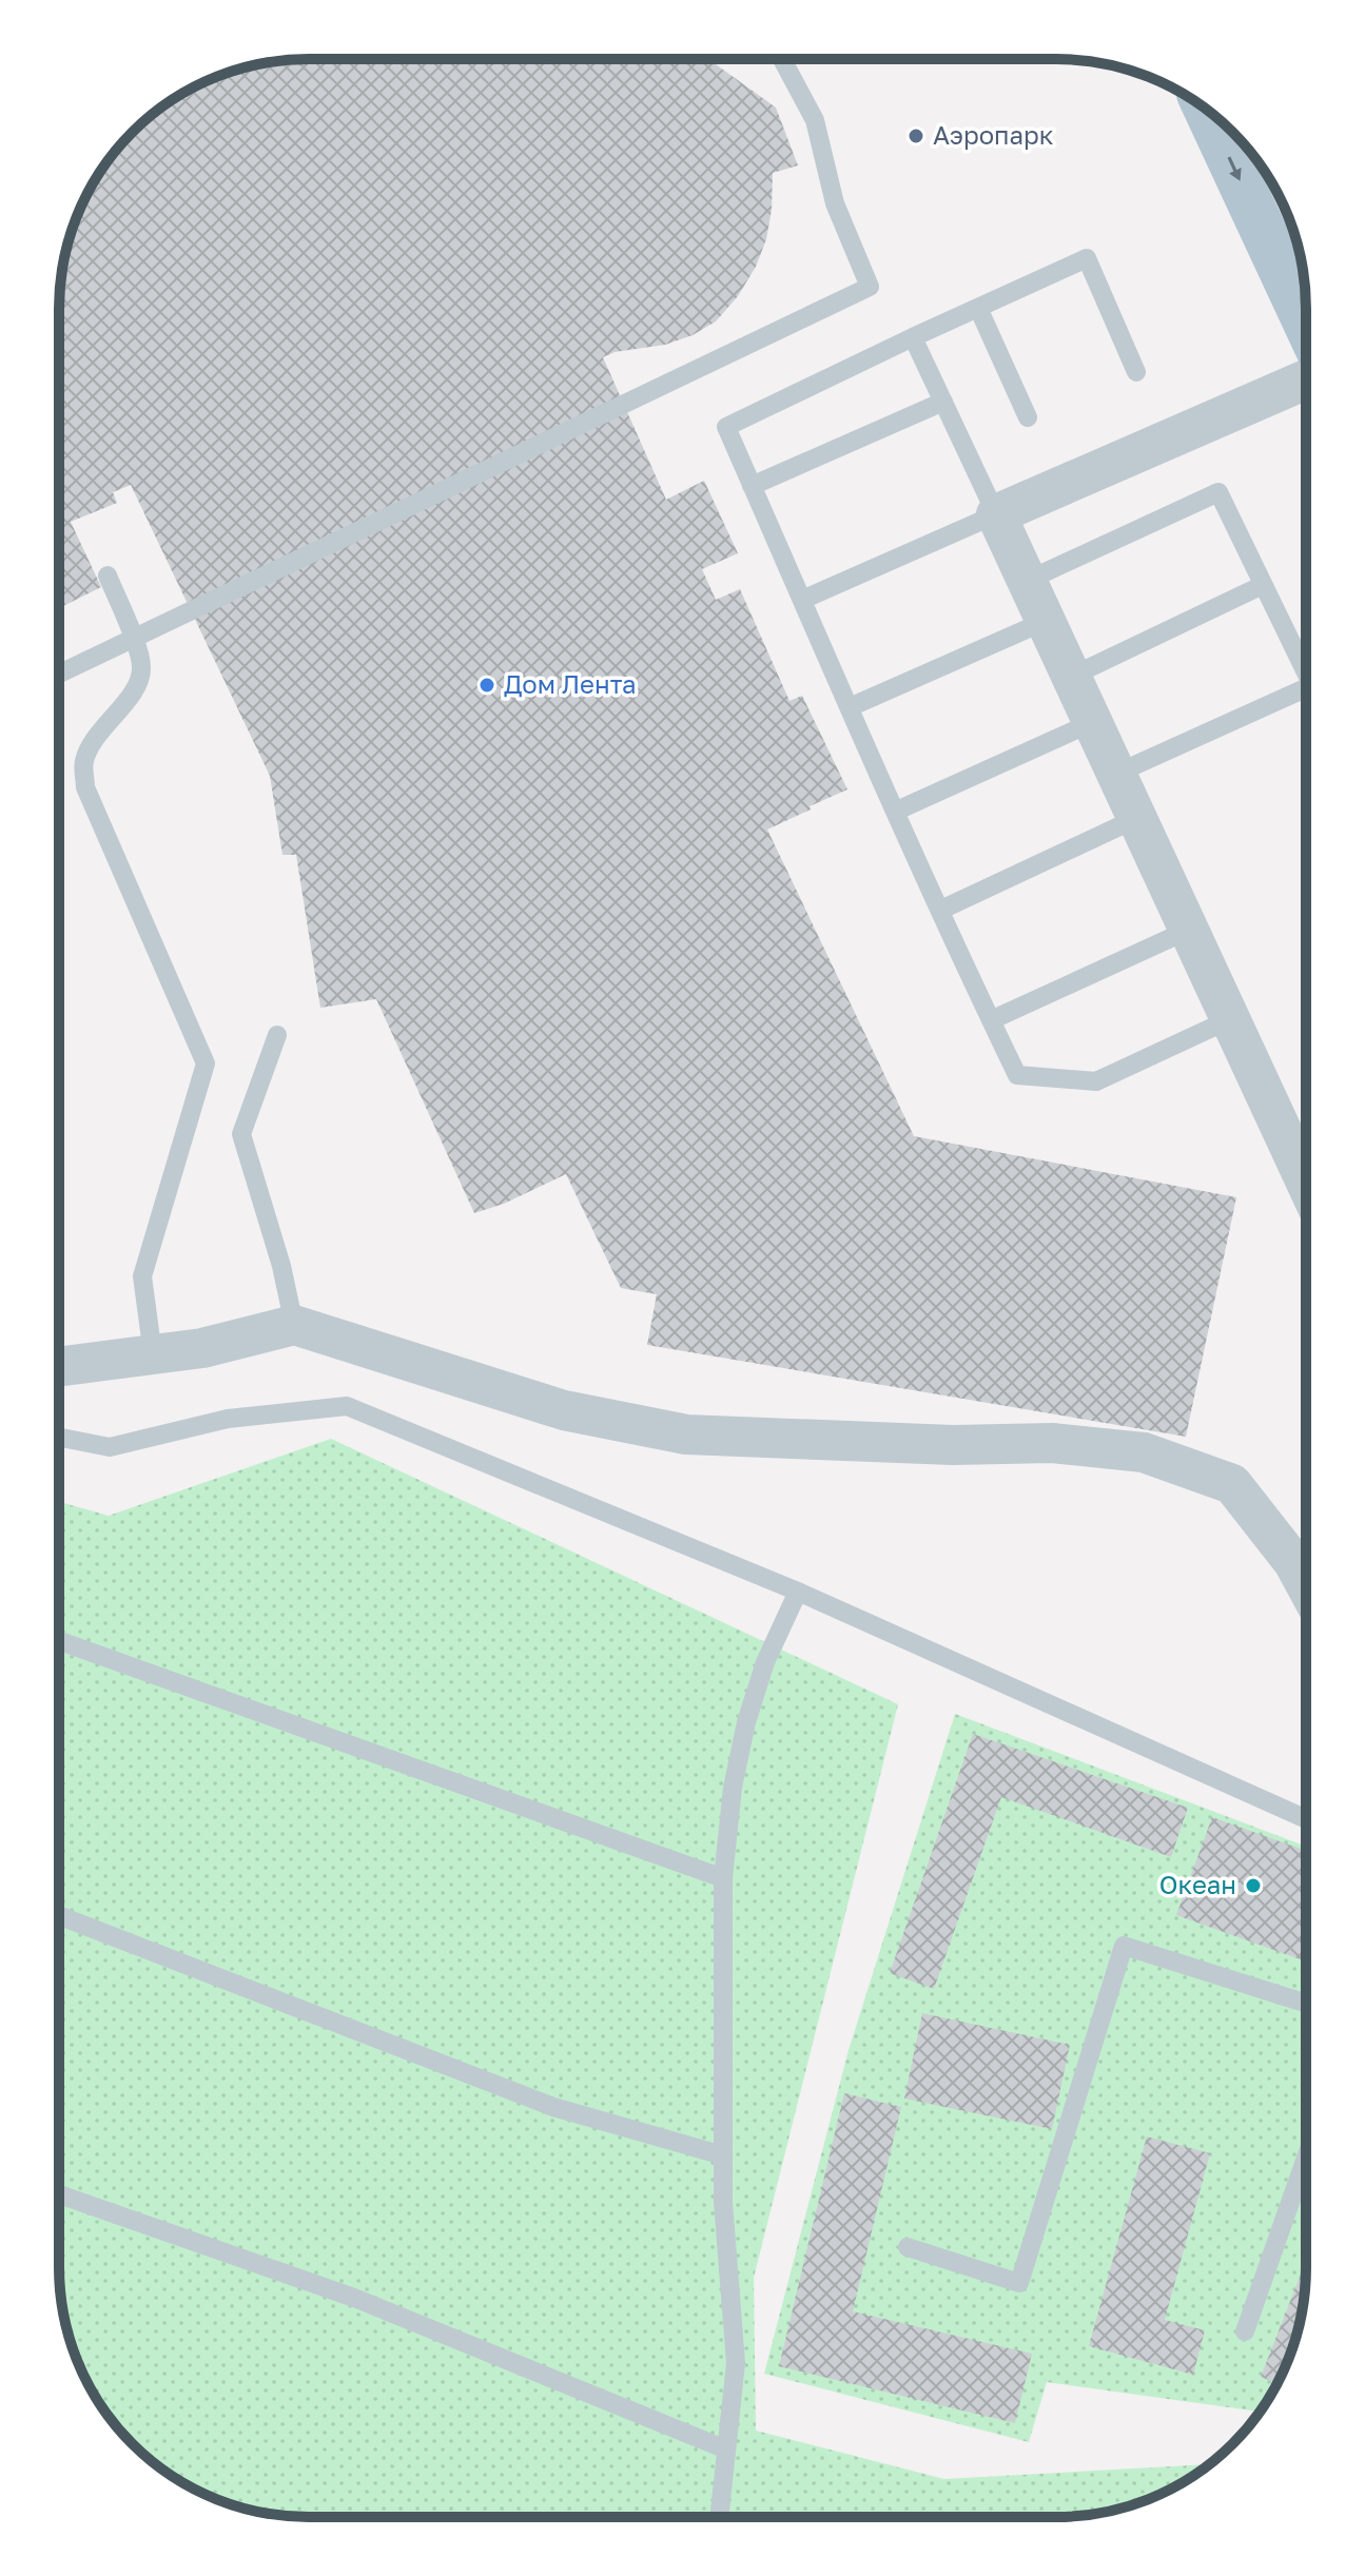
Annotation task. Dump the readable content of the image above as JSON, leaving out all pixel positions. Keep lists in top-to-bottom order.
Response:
{
  "places": ["Аэропарк", "Дом Лента", "Океан"]
}
